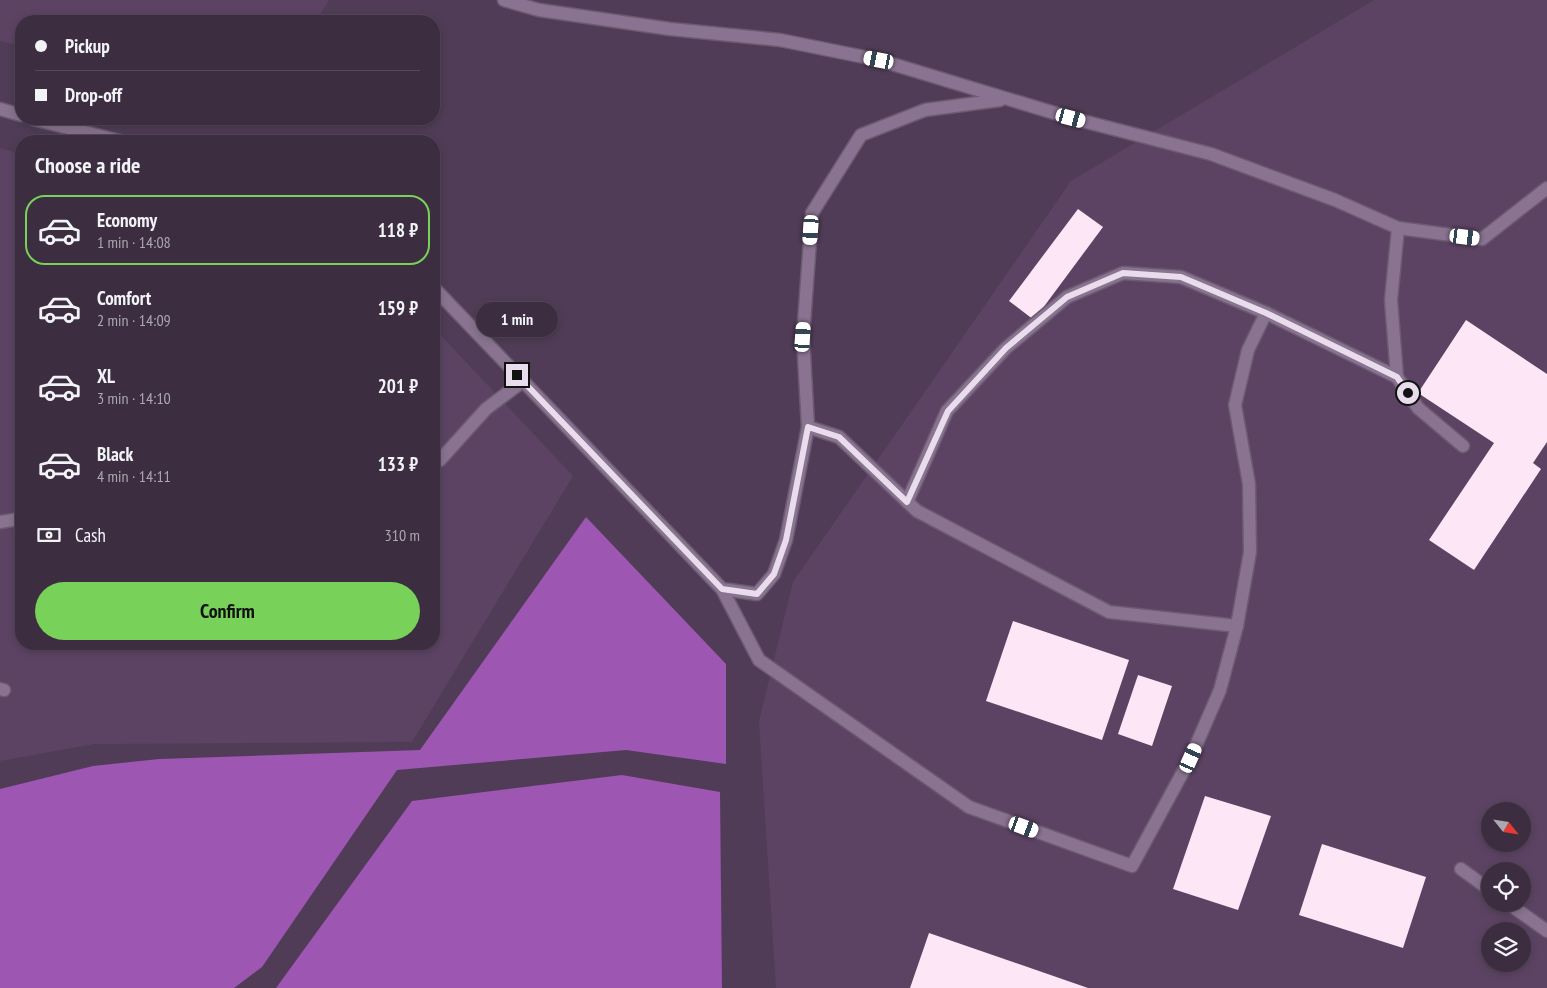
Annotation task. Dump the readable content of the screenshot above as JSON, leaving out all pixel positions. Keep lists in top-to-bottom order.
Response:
{
  "north": "bottom right",
  "page": {
    "banner": ["Pickup", "Drop-off"],
    "heading": "Choose a ride",
    "list": [
      {
        "name": "Economy",
        "note": "1 min · 14:08",
        "value": "118 ₽"
      },
      {
        "name": "Comfort",
        "note": "2 min · 14:09",
        "value": "159 ₽"
      },
      {
        "name": "XL",
        "note": "3 min · 14:10",
        "value": "201 ₽"
      },
      {
        "name": "Black",
        "note": "4 min · 14:11",
        "value": "133 ₽"
      }
    ],
    "bubble": "1 min",
    "pay": ["Cash", "310 m"],
    "buttons": "Confirm"
  }
}
